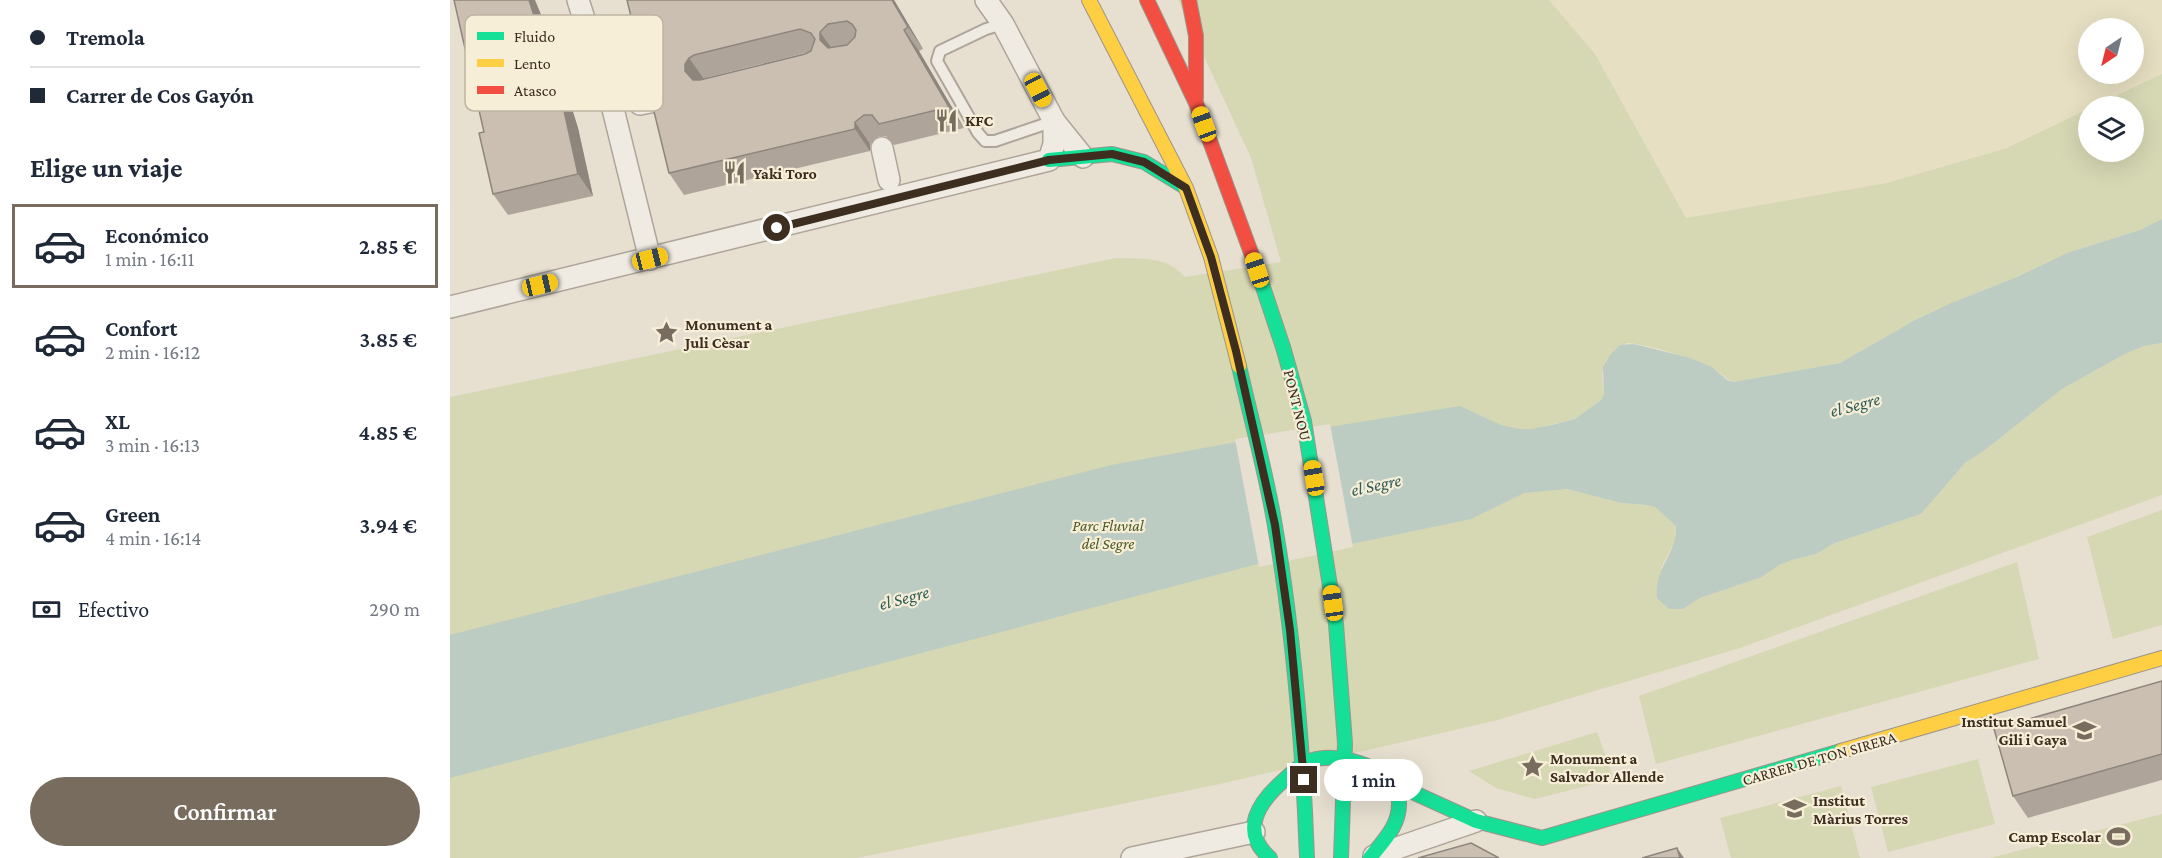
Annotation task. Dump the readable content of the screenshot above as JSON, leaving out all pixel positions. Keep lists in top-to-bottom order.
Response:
{
  "streets": {
    "main road": ["PONT NOU", "CARRER DE TON SIRERA"]
  },
  "crossings": [
    ["PONT NOU", "CARRER DE TON SIRERA"]
  ],
  "water": ["el Segre"],
  "parks": ["Parc Fluvial del Segre"],
  "places": {
    "restaurant": ["KFC", "Yaki Toro"],
    "place": ["Monument a Juli Cèsar", "Monument a Salvador Allende"],
    "school or university": ["Institut Samuel Gili i Gaya", "Institut Màrius Torres"],
    "sports": ["Camp Escolar"]
  },
  "legend": ["Fluido", "Lento", "Atasco"],
  "north": "bottom left",
  "page": {
    "banner": ["Tremola", "Carrer de Cos Gayón"],
    "heading": "Elige un viaje",
    "list": [
      {
        "name": "Económico",
        "note": "1 min · 16:11",
        "value": "2.85 €"
      },
      {
        "name": "Confort",
        "note": "2 min · 16:12",
        "value": "3.85 €"
      },
      {
        "name": "XL",
        "note": "3 min · 16:13",
        "value": "4.85 €"
      },
      {
        "name": "Green",
        "note": "4 min · 16:14",
        "value": "3.94 €"
      }
    ],
    "pay": ["Efectivo", "290 m"],
    "bubble": "1 min",
    "buttons": "Confirmar"
  }
}
